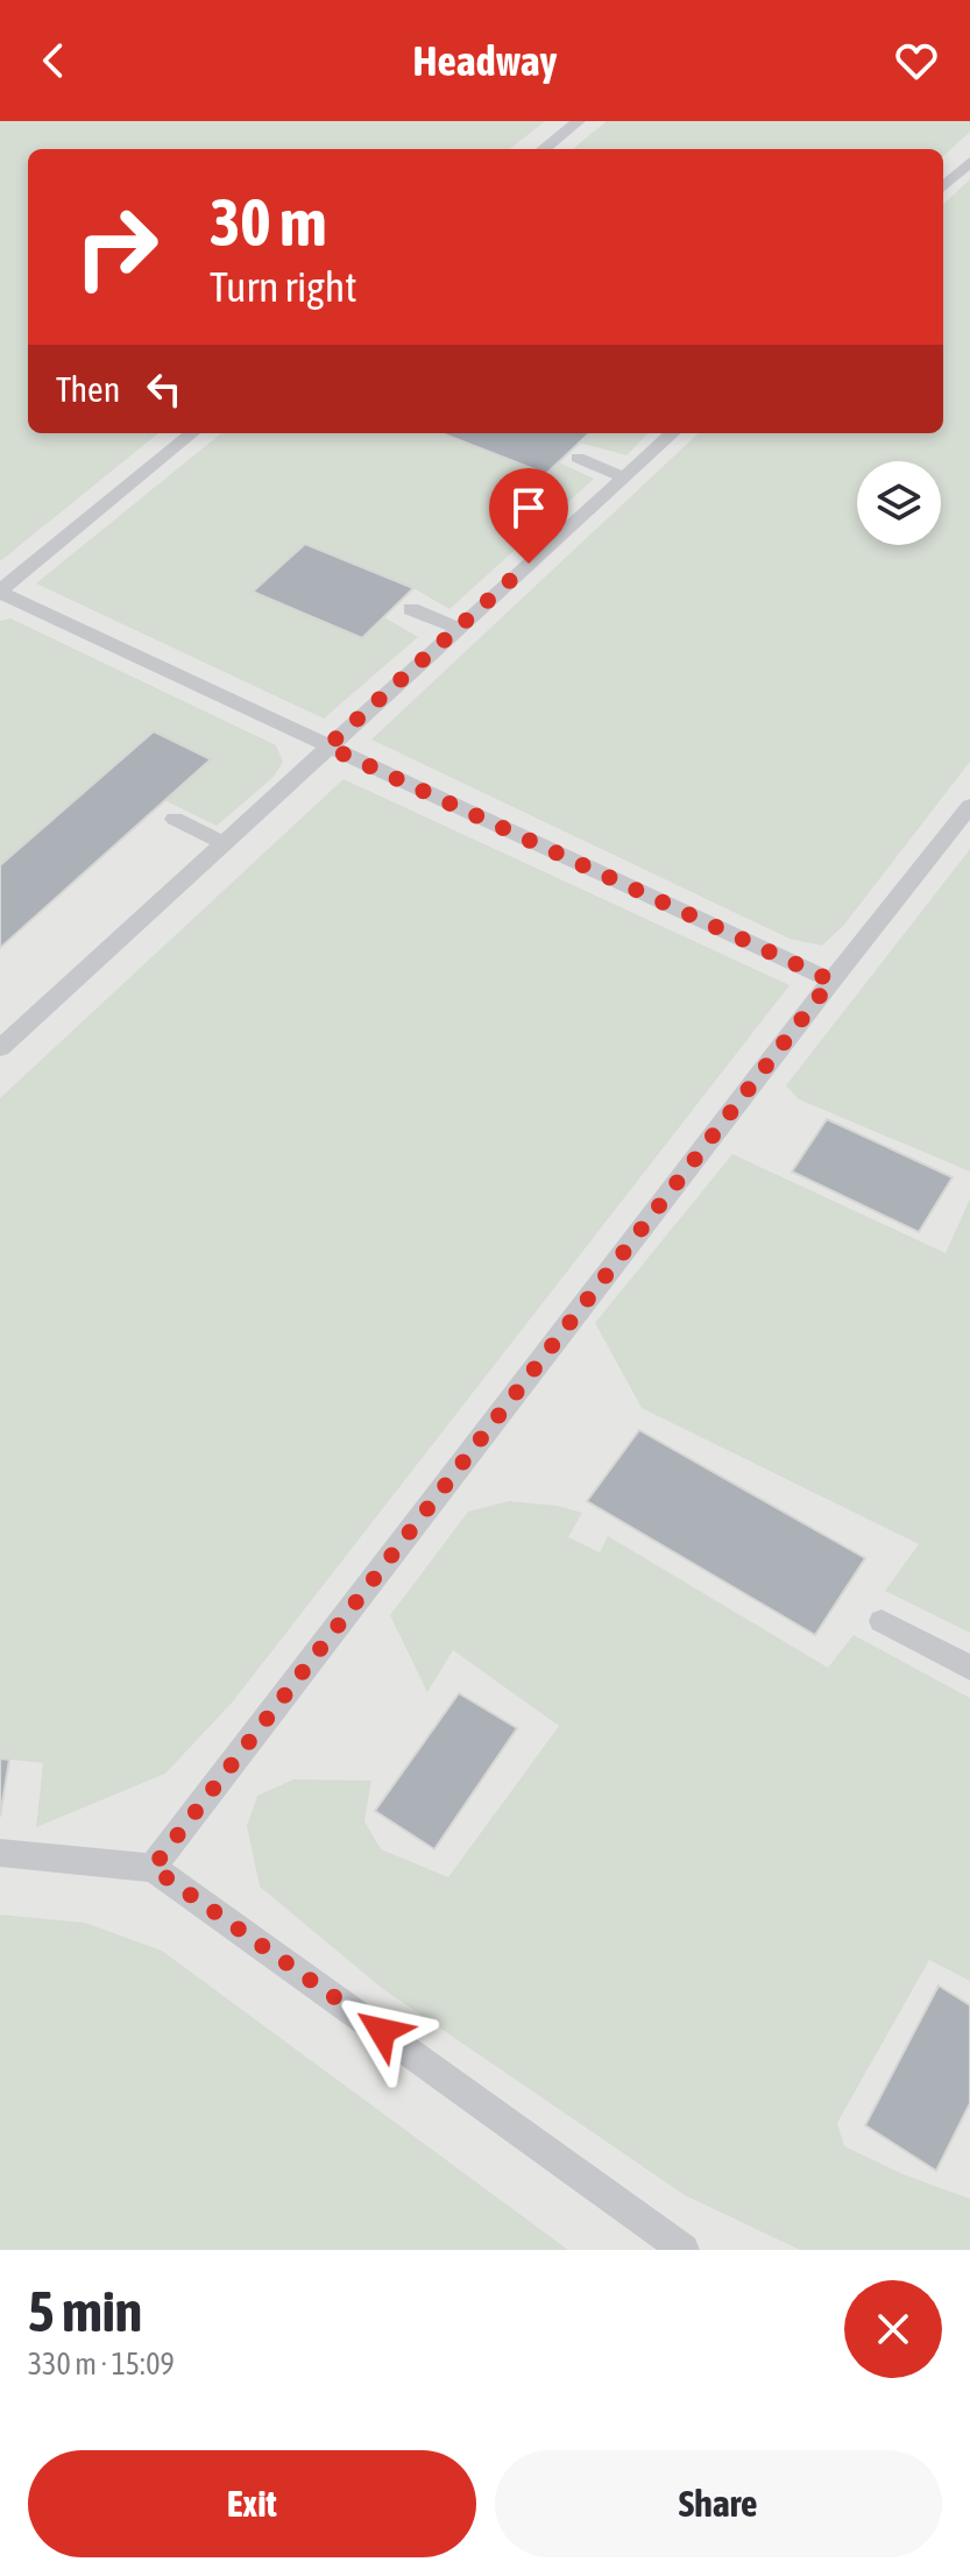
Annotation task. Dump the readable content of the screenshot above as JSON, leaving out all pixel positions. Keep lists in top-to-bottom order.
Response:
{
  "page": {
    "header": "Headway",
    "turn": ["30 m", "Turn right"],
    "then": "Then",
    "heading": ["5 min", "330 m · 15:09"],
    "buttons": ["Exit", "Share"]
  }
}
